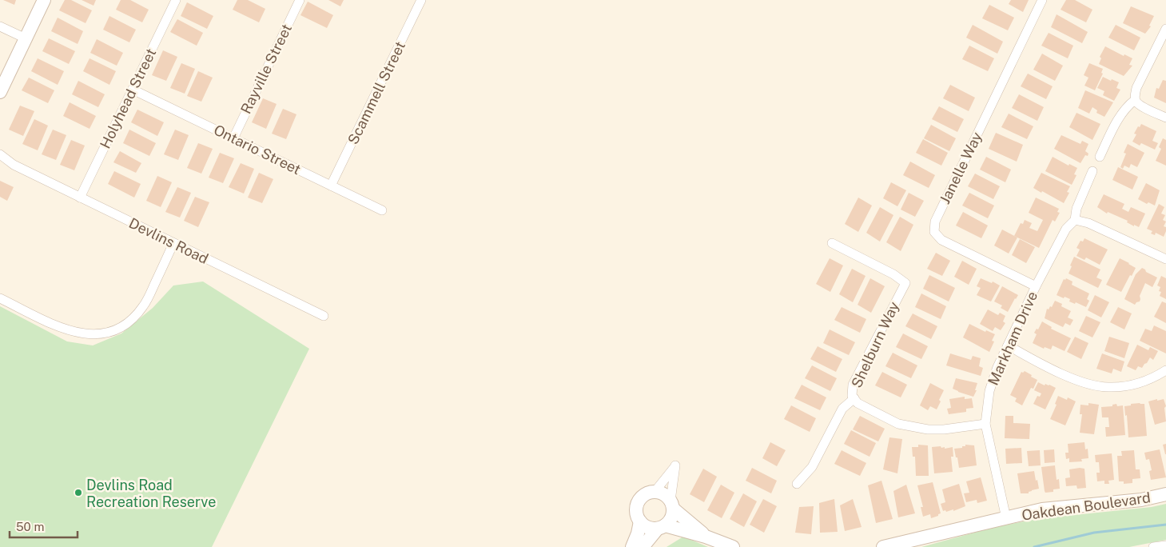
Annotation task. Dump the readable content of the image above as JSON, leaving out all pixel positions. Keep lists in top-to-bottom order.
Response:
{
  "streets": {
    "street": [
      "Rayville Street",
      "Scammell Street",
      "Holyhead Street",
      "Ontario Street",
      "Janelle Way",
      "Devlins Road",
      "Markham Drive",
      "Shelburn Way",
      "Oakdean Boulevard"
    ]
  },
  "crossings": [
    ["Rayville Street", "Ontario Street"],
    ["Scammell Street", "Ontario Street"],
    ["Holyhead Street", "Ontario Street"],
    ["Holyhead Street", "Devlins Road"],
    ["Janelle Way", "Markham Drive"],
    ["Markham Drive", "Shelburn Way"],
    ["Markham Drive", "Oakdean Boulevard"]
  ],
  "places": ["Devlins Road Recreation Reserve"],
  "scale_bar": "50 m"
}
